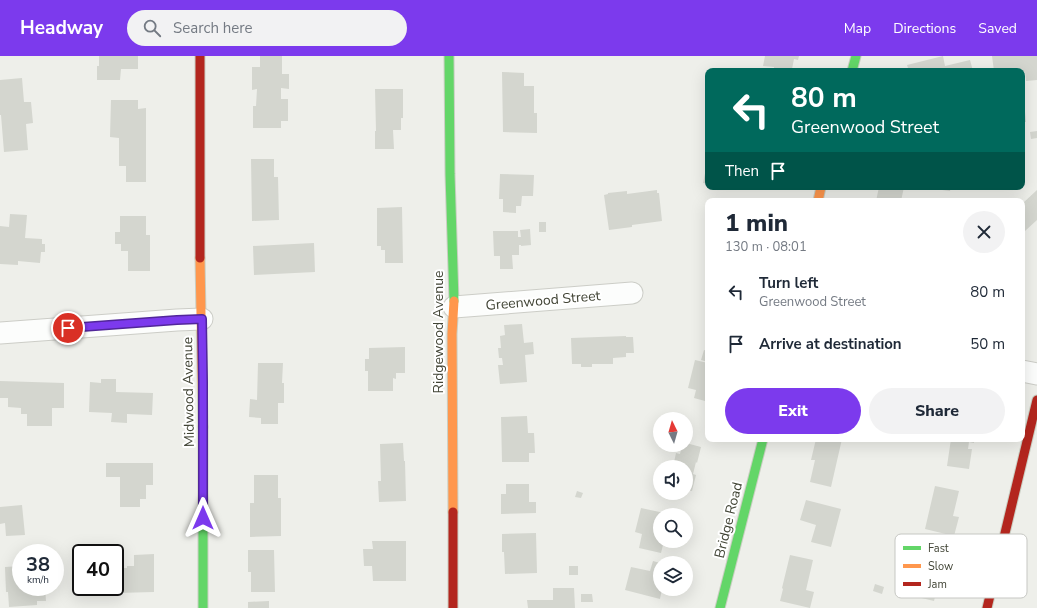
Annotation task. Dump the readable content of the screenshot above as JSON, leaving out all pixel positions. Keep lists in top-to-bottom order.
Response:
{
  "streets": {
    "street": [
      "Greenwood Street",
      "Ridgewood Avenue",
      "Midwood Avenue",
      "Bridge Road"
    ]
  },
  "crossings": [
    ["Greenwood Street", "Ridgewood Avenue"]
  ],
  "legend": ["Fast", "Slow", "Jam"],
  "north": "top",
  "page": {
    "header": "Headway",
    "search": "Search here",
    "nav": ["Map", "Directions", "Saved"],
    "turn": ["80 m", "Greenwood Street"],
    "then": "Then",
    "heading": ["1 min", "130 m · 08:01"],
    "list": [
      {
        "name": "Turn left",
        "note": "Greenwood Street",
        "value": "80 m"
      },
      {
        "name": "Arrive at destination",
        "value": "50 m"
      }
    ],
    "buttons": ["Exit", "Share"],
    "speed": "38 km/h",
    "limit": "40"
  }
}
